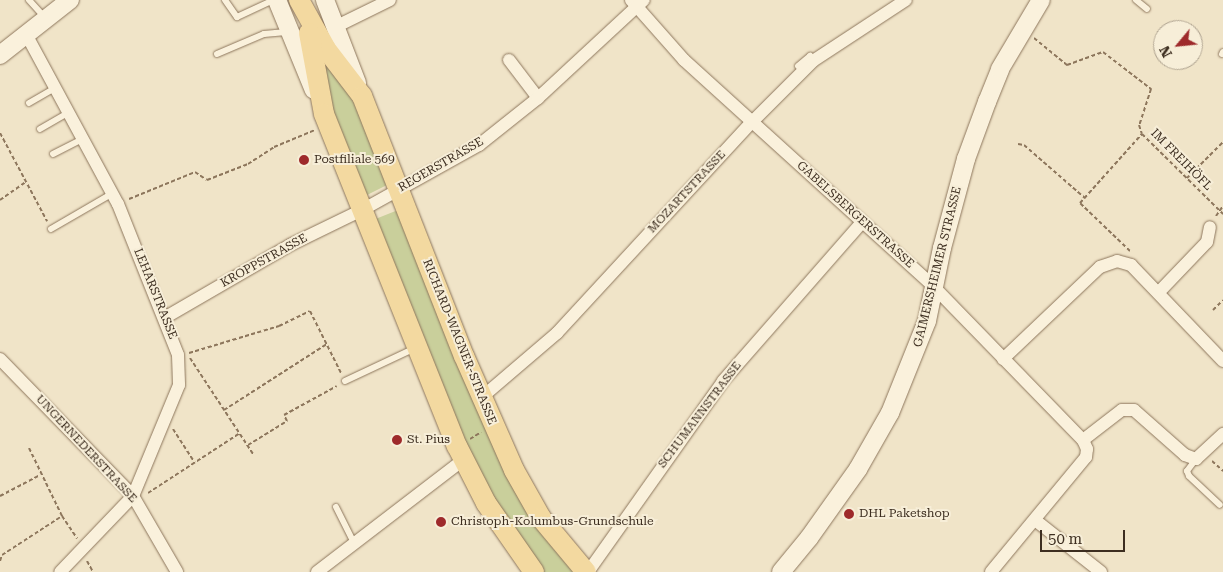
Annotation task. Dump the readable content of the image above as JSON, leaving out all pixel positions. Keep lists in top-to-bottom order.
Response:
{
  "streets": {
    "main road": ["RICHARD-WAGNER-STRASSE"],
    "street": [
      "REGERSTRASSE",
      "MOZARTSTRASSE",
      "GABELSBERGERSTRASSE",
      "KROPPSTRASSE",
      "GAIMERSHEIMER STRASSE",
      "LEHARSTRASSE",
      "SCHUMANNSTRASSE",
      "UNGERNEDERSTRASSE"
    ],
    "path": ["IM FREIHÖFL"]
  },
  "crossings": [
    ["IM FREIHÖFL", "GAIMERSHEIMER STRASSE"],
    ["REGERSTRASSE", "GABELSBERGERSTRASSE"],
    ["REGERSTRASSE", "KROPPSTRASSE"],
    ["REGERSTRASSE", "RICHARD-WAGNER-STRASSE"],
    ["MOZARTSTRASSE", "GABELSBERGERSTRASSE"],
    ["MOZARTSTRASSE", "RICHARD-WAGNER-STRASSE"],
    ["GABELSBERGERSTRASSE", "GAIMERSHEIMER STRASSE"],
    ["GABELSBERGERSTRASSE", "SCHUMANNSTRASSE"],
    ["KROPPSTRASSE", "LEHARSTRASSE"],
    ["KROPPSTRASSE", "RICHARD-WAGNER-STRASSE"],
    ["LEHARSTRASSE", "UNGERNEDERSTRASSE"],
    ["RICHARD-WAGNER-STRASSE", "SCHUMANNSTRASSE"]
  ],
  "places": [
    "Postfiliale 569",
    "St. Pius",
    "DHL Paketshop",
    "Christoph-Kolumbus-Grundschule"
  ],
  "scale_bar": "50 m",
  "north": "bottom left"
}
